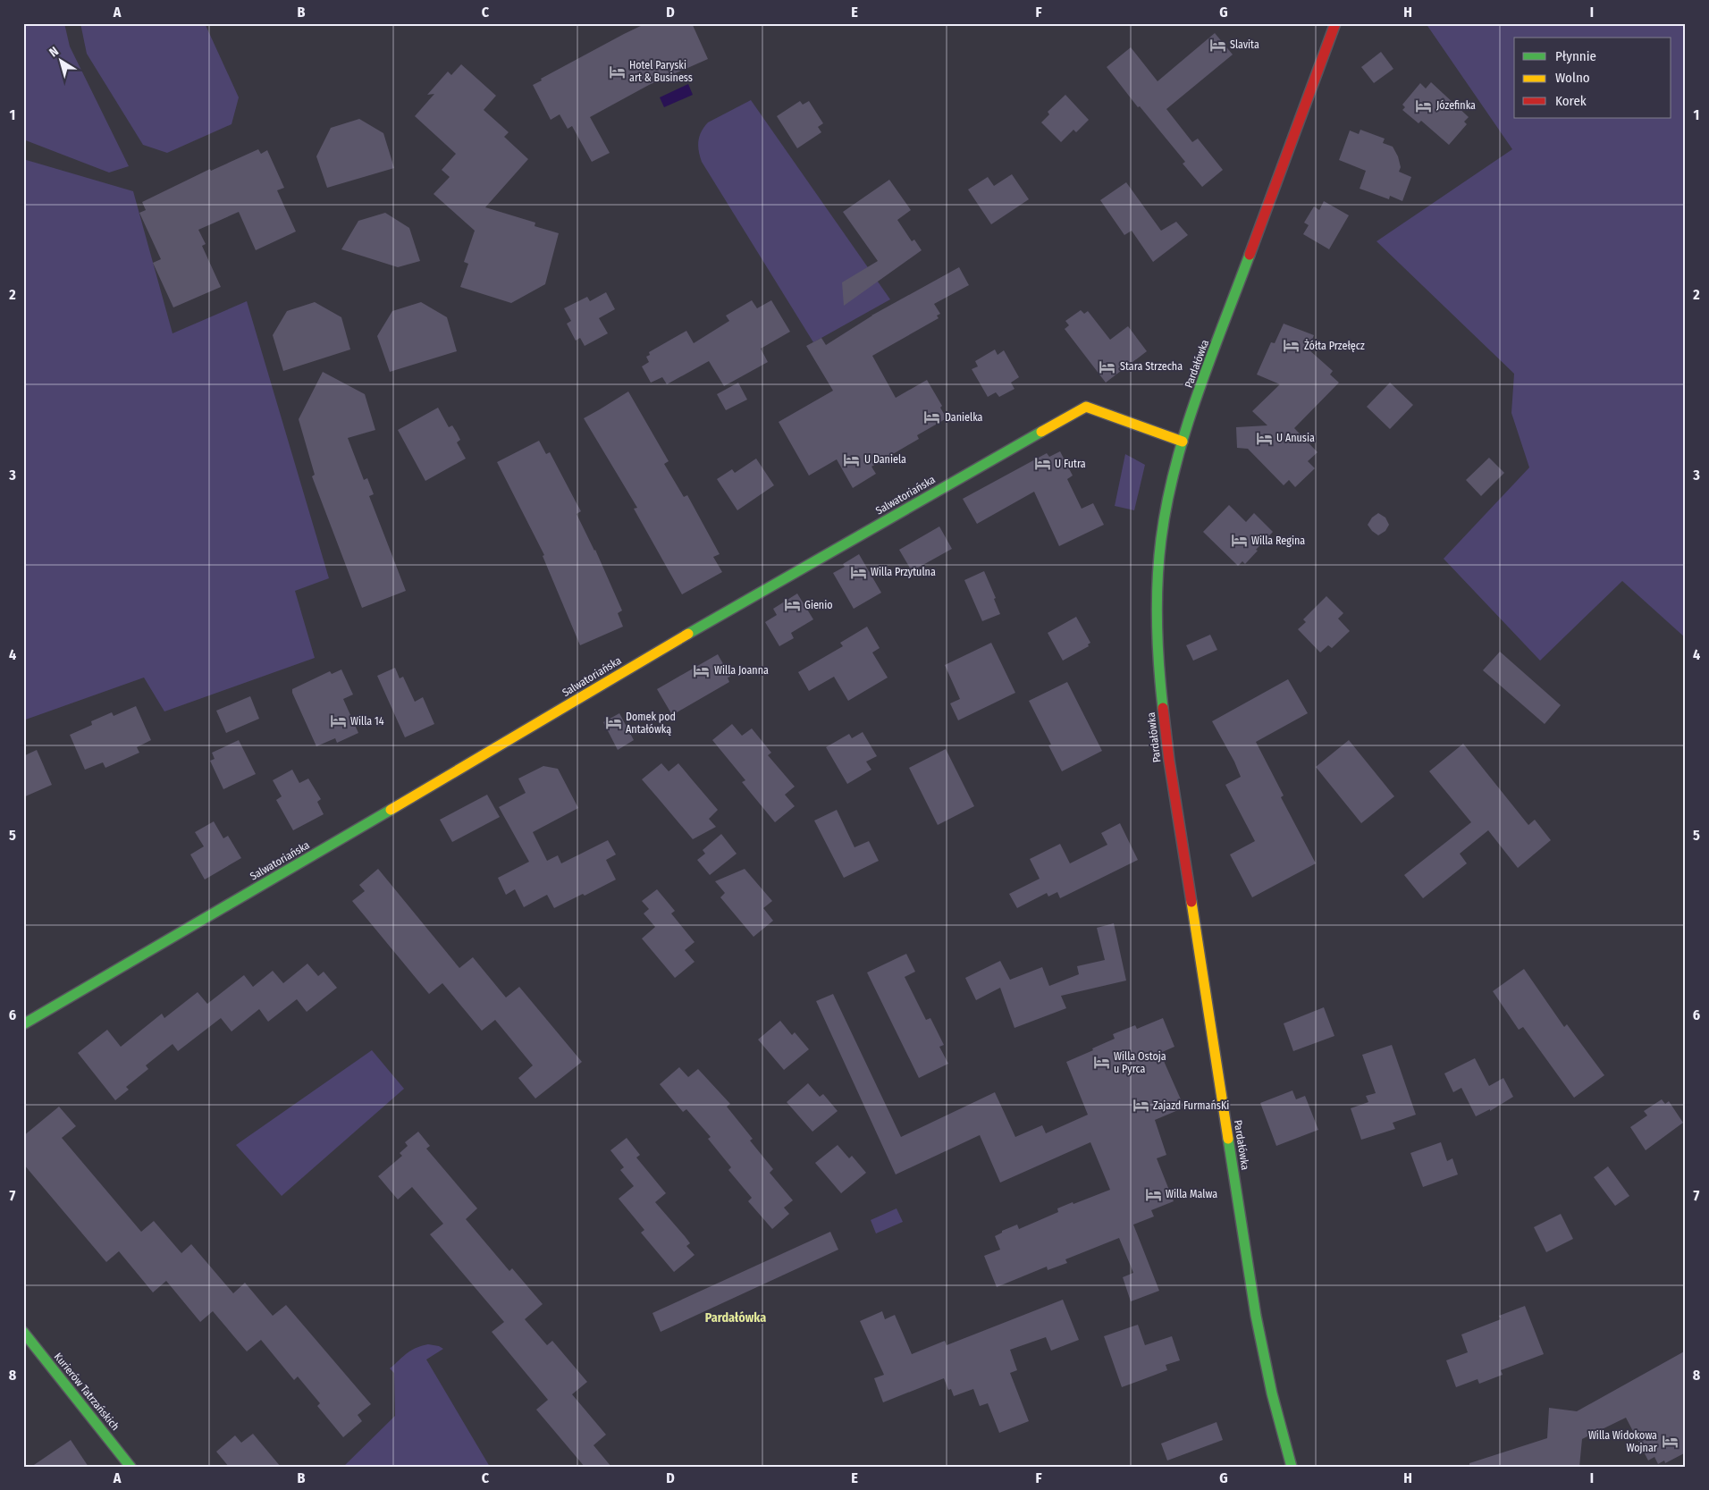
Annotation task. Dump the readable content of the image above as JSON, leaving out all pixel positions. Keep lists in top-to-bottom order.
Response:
{
  "streets": {
    "street": ["Pardałówka", "Salwatoriańska", "Kurierów Tatrzańskich"]
  },
  "crossings": [
    ["Pardałówka", "Salwatoriańska"]
  ],
  "districts": ["Pardałówka"],
  "places": {
    "hotel": [
      "Slavita",
      "Hotel Paryski art & Business",
      "Józefinka",
      "Żółta Przełęcz",
      "Stara Strzecha",
      "Danielka",
      "U Anusia",
      "U Daniela",
      "U Futra",
      "Willa Regina",
      "Willa Przytulna",
      "Gienio",
      "Willa Joanna",
      "Willa 14",
      "Domek pod Antałówką",
      "Willa Ostoja u Pyrca",
      "Zajazd FurmańsKi",
      "Willa Malwa",
      "Willa Widokowa Wojnar"
    ]
  },
  "legend": ["Płynnie", "Wolno", "Korek"],
  "north": "top left",
  "grid": {
    "columns": [
      "A",
      "B",
      "C",
      "D",
      "E",
      "F",
      "G",
      "H",
      "I"
    ],
    "rows": [
      "1",
      "2",
      "3",
      "4",
      "5",
      "6",
      "7",
      "8"
    ]
  }
}
